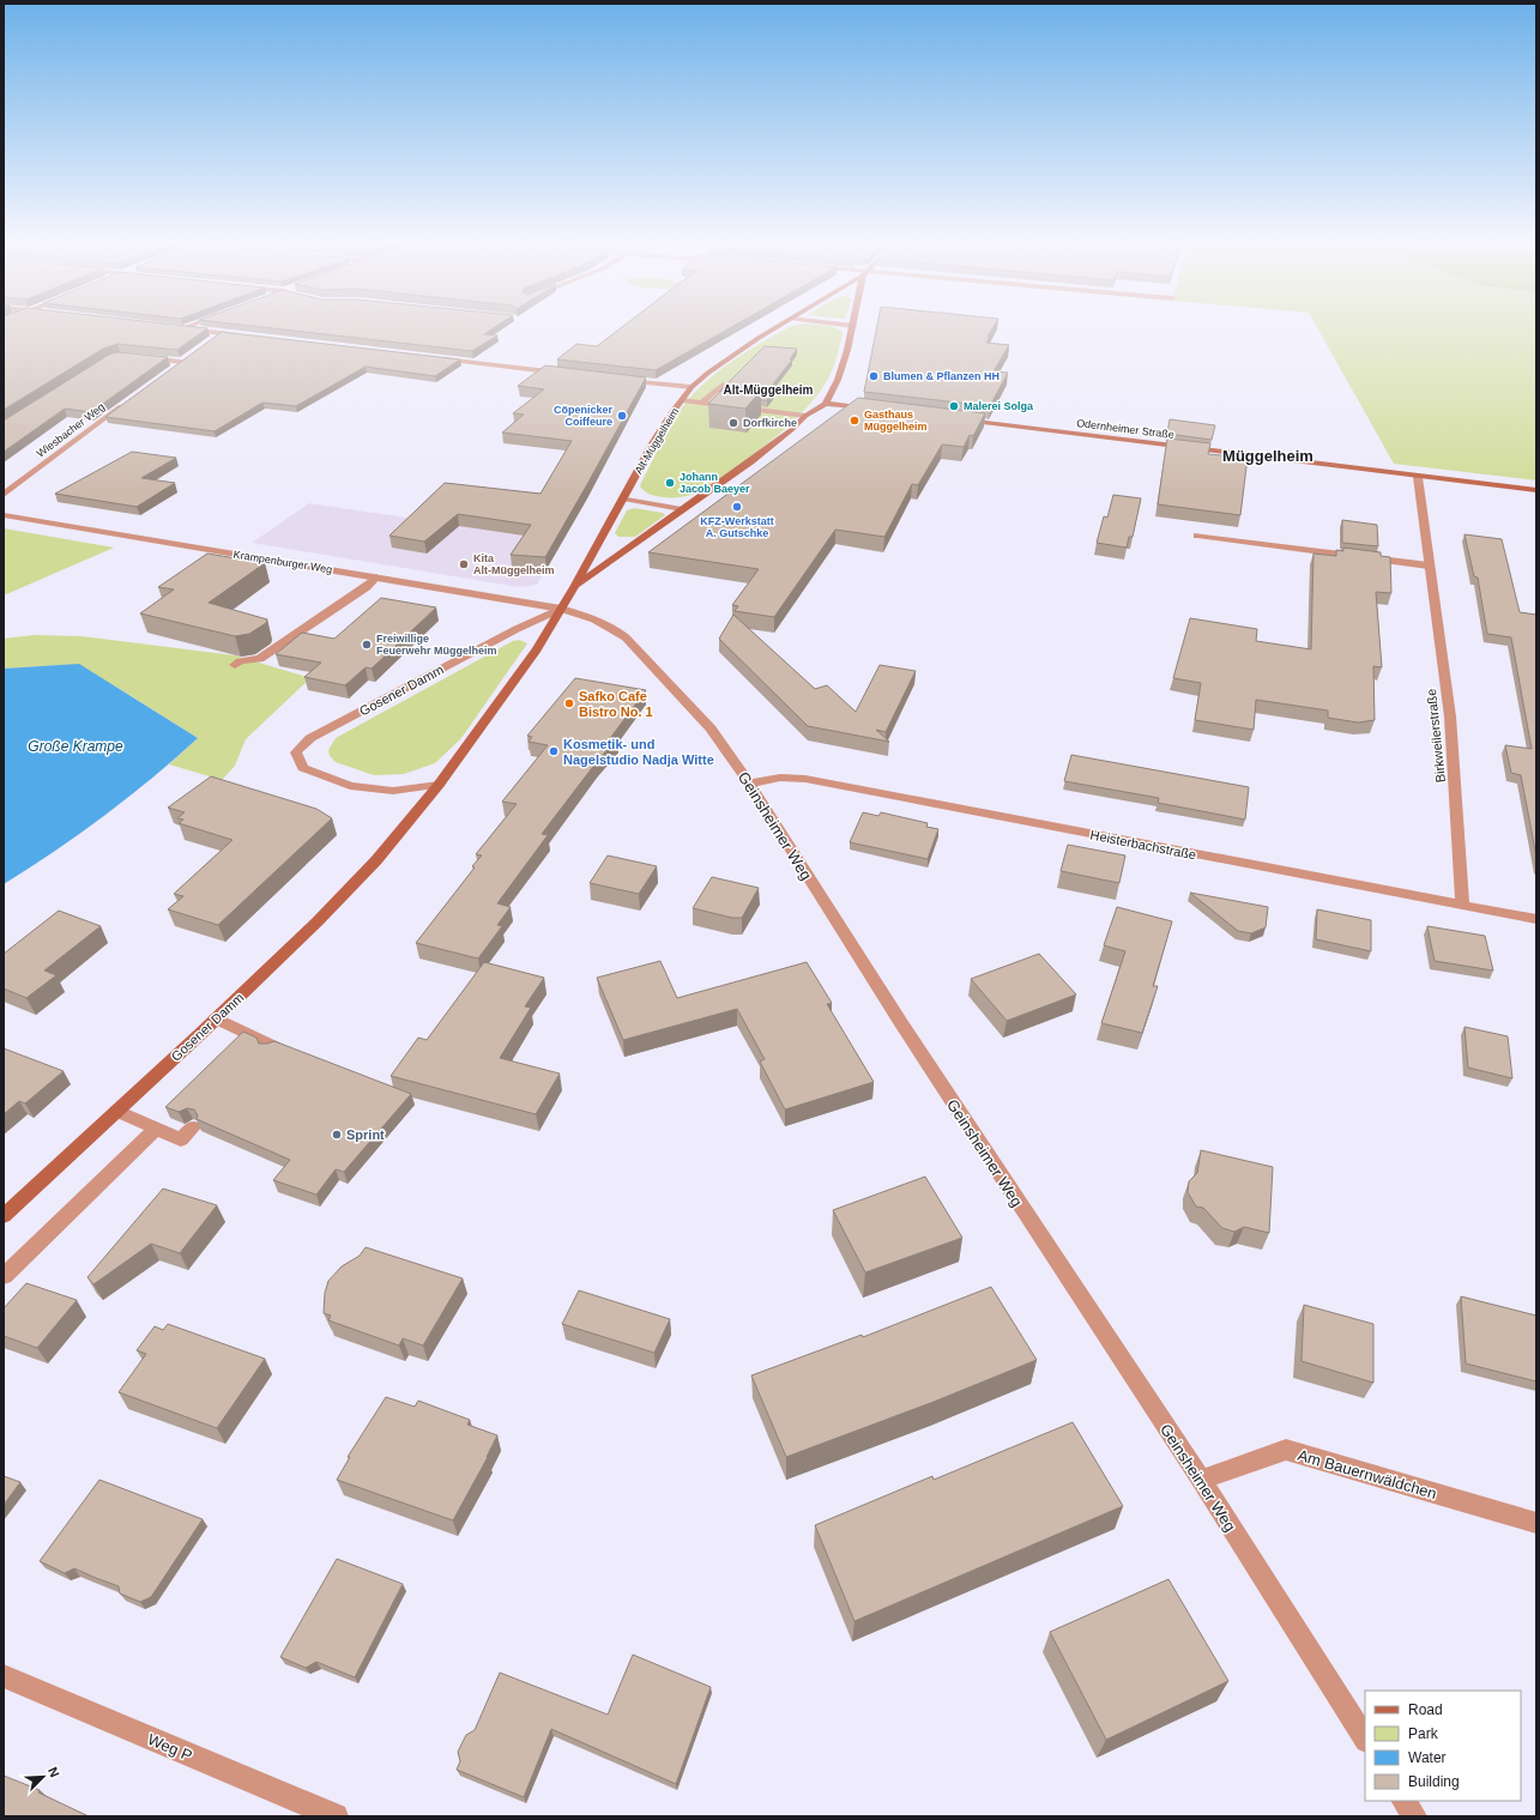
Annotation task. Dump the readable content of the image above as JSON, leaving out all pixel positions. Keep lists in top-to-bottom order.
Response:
{
  "streets": {
    "main road": ["Odernheimer Straße", "Alt-Müggelheim", "Gosener Damm"],
    "street": [
      "Wiesbacher Weg",
      "Krampenburger Weg",
      "Birkweilerstraße",
      "Geinsheimer Weg",
      "Heisterbachstraße",
      "Am Bauernwäldchen",
      "Weg P"
    ]
  },
  "crossings": [
    ["Odernheimer Straße", "Birkweilerstraße"],
    ["Alt-Müggelheim", "Krampenburger Weg"],
    ["Alt-Müggelheim", "Gosener Damm"],
    ["Alt-Müggelheim", "Geinsheimer Weg"],
    ["Krampenburger Weg", "Gosener Damm"],
    ["Krampenburger Weg", "Geinsheimer Weg"],
    ["Gosener Damm", "Geinsheimer Weg"],
    ["Birkweilerstraße", "Heisterbachstraße"],
    ["Geinsheimer Weg", "Heisterbachstraße"],
    ["Geinsheimer Weg", "Am Bauernwäldchen"]
  ],
  "districts": ["Alt-Müggelheim", "Müggelheim"],
  "water": ["Große Krampe"],
  "places": [
    "Blumen & Pflanzen HH",
    "Malerei Solga",
    "Cöpenicker Coiffeure",
    "Gasthaus Müggelheim",
    "Dorfkirche",
    "Johann Jacob Baeyer",
    "KFZ-Werkstatt A. Gutschke",
    "Kita Alt-Müggelheim",
    "Freiwillige Feuerwehr Müggelheim",
    "Safko Cafe Bistro No. 1",
    "Kosmetik- und Nagelstudio Nadja Witte",
    "Sprint"
  ],
  "legend": [
    "Road",
    "Park",
    "Water",
    "Building"
  ],
  "north": "top right"
}
